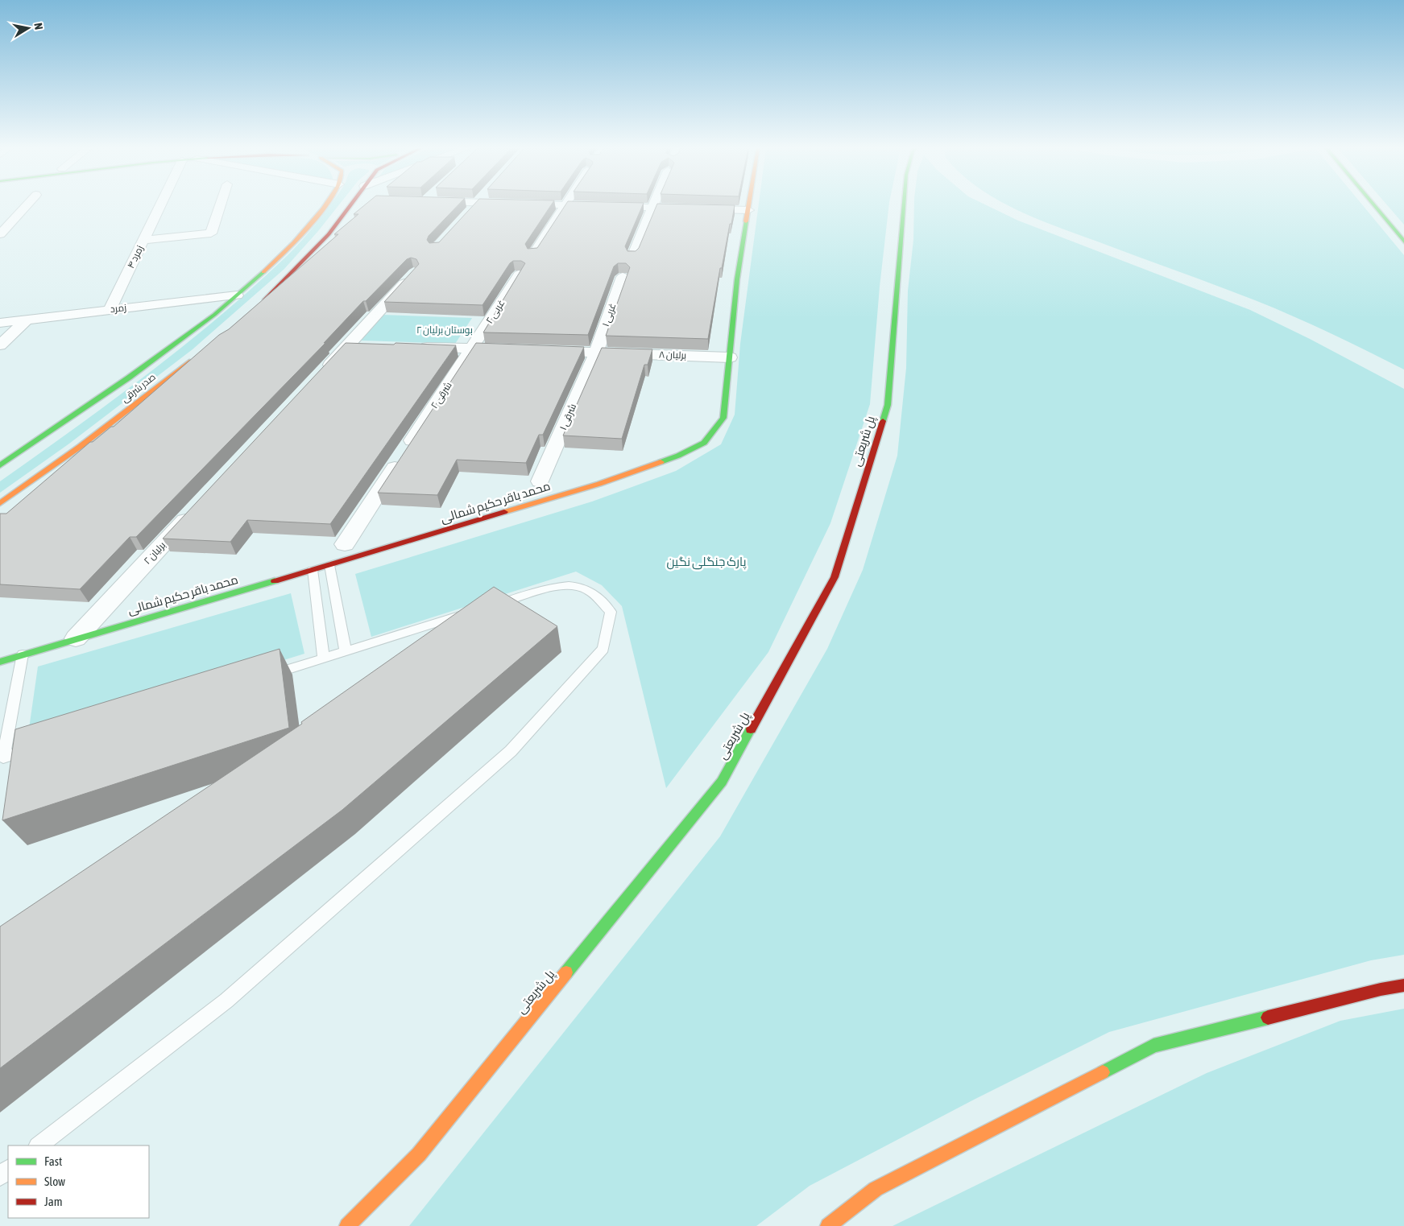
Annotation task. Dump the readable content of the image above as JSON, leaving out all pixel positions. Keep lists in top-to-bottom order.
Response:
{
  "streets": {
    "main road": ["صدر شرقی", "پل شریعتی", "محمد باقر حکیم شمالی"],
    "street": [
      "زمرد ۴",
      "زمرد",
      "۲ غربی",
      "۱ غربی",
      "برلیان ۸",
      "۲ شرقی",
      "۱ شرقی",
      "برلیان ۲"
    ]
  },
  "crossings": [
    ["زمرد ۴", "زمرد"],
    ["زمرد", "صدر شرقی"],
    ["۲ غربی", "۲ شرقی"],
    ["۱ غربی", "برلیان ۸"],
    ["۱ غربی", "۱ شرقی"],
    ["برلیان ۸", "۱ شرقی"],
    ["برلیان ۸", "محمد باقر حکیم شمالی"],
    ["محمد باقر حکیم شمالی", "برلیان ۲"]
  ],
  "parks": ["بوستان برلیان ۲", "پارک جنگلی نگین"],
  "legend": ["Fast", "Slow", "Jam"],
  "north": "right"
}
